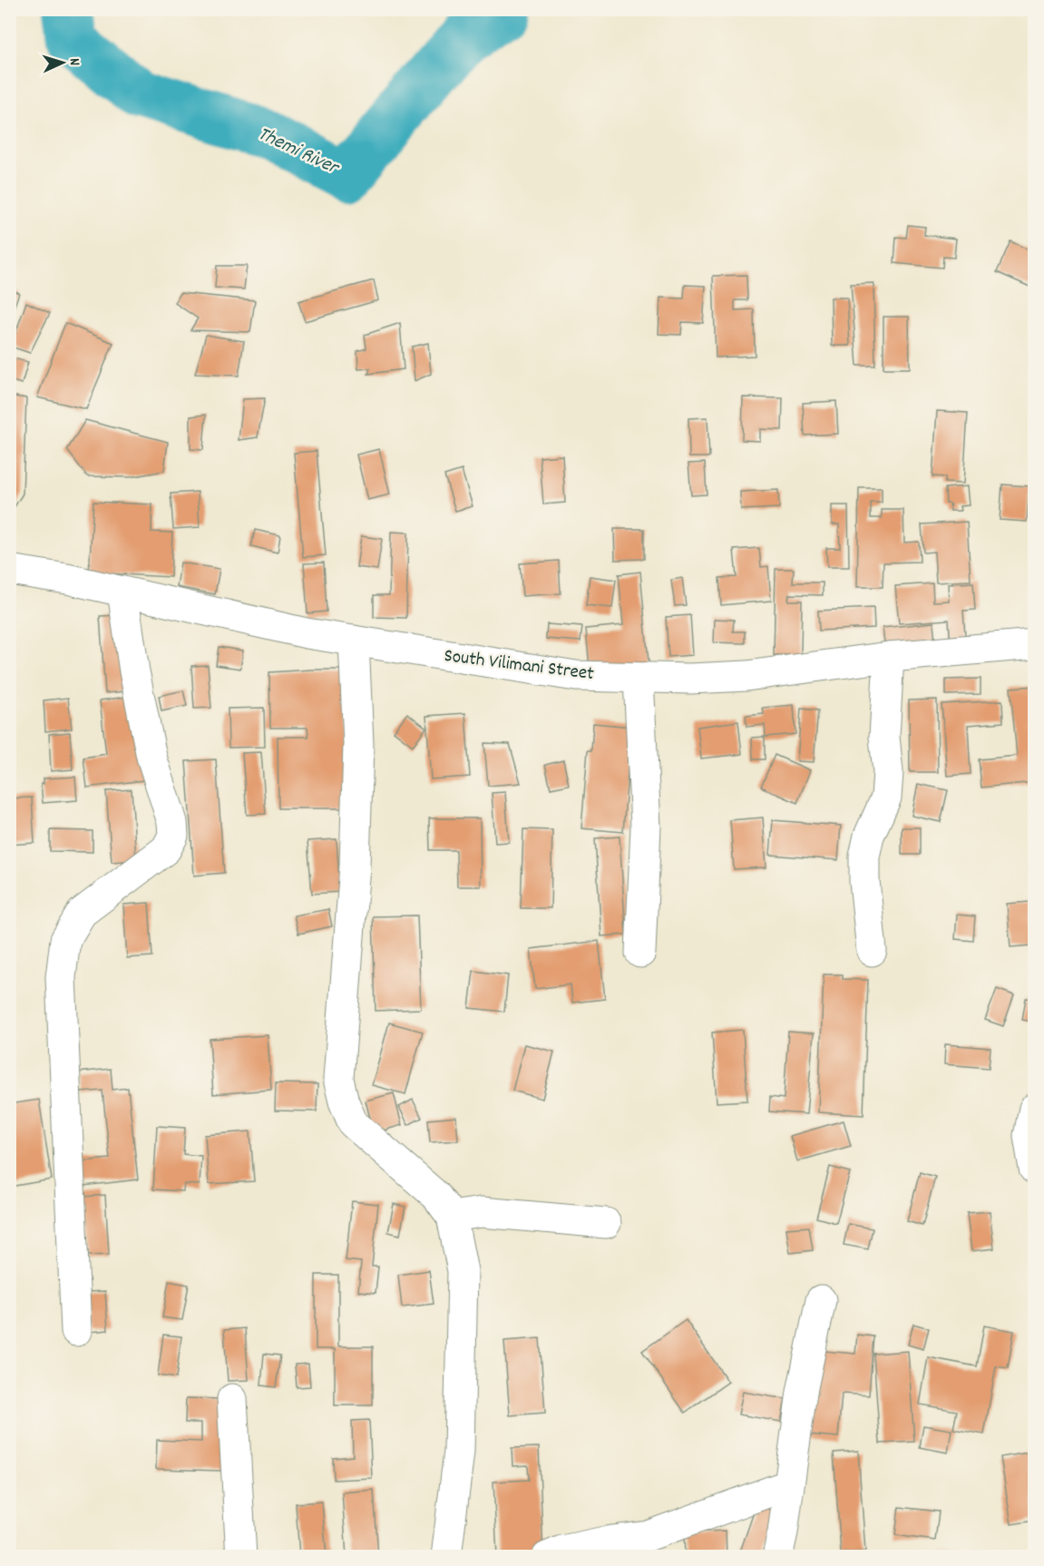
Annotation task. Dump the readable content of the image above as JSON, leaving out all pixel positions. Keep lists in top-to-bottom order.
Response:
{
  "streets": {
    "street": ["South Vilimani Street"]
  },
  "water": ["Themi River"],
  "north": "right"
}
